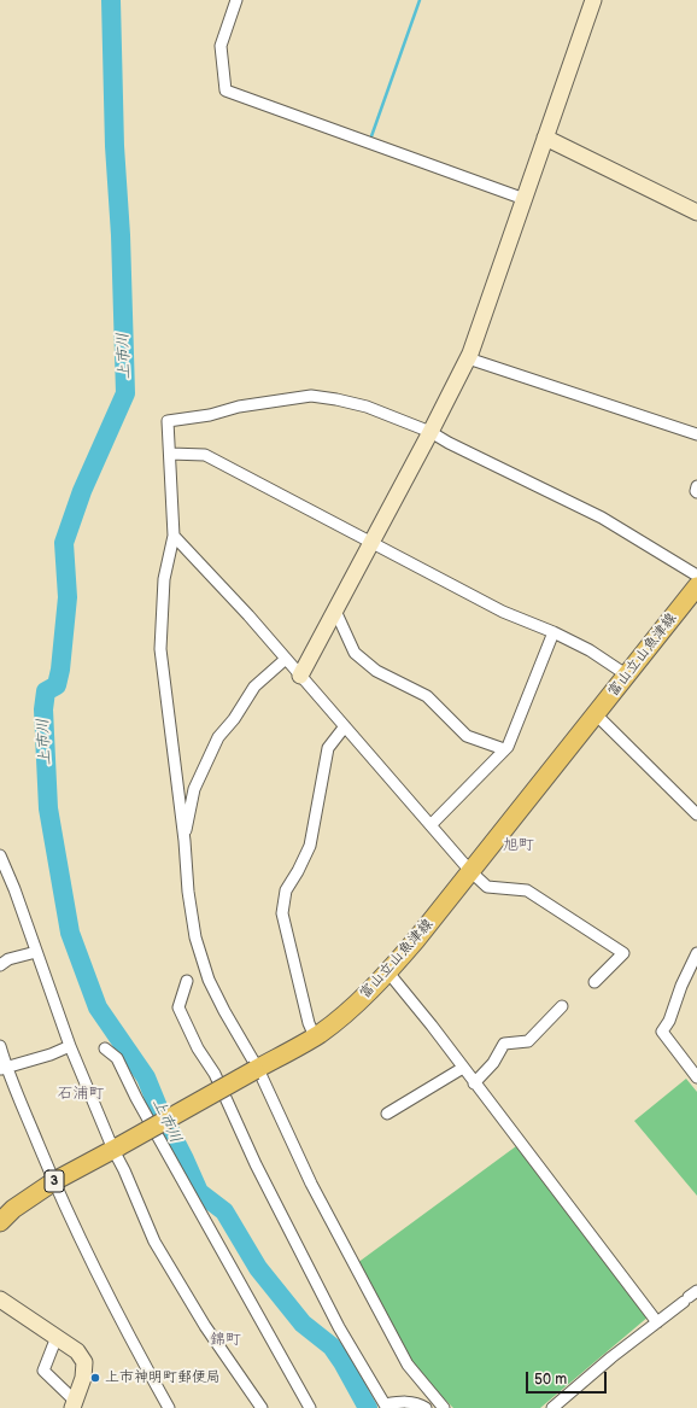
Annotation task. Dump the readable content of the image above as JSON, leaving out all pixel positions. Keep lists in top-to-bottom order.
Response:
{
  "streets": {
    "main road": ["富山立山魚津線", "3"]
  },
  "districts": ["旭町", "石浦町", "錦町"],
  "water": ["上市川"],
  "places": ["上市神明町郵便局"],
  "scale_bar": "50 m"
}
